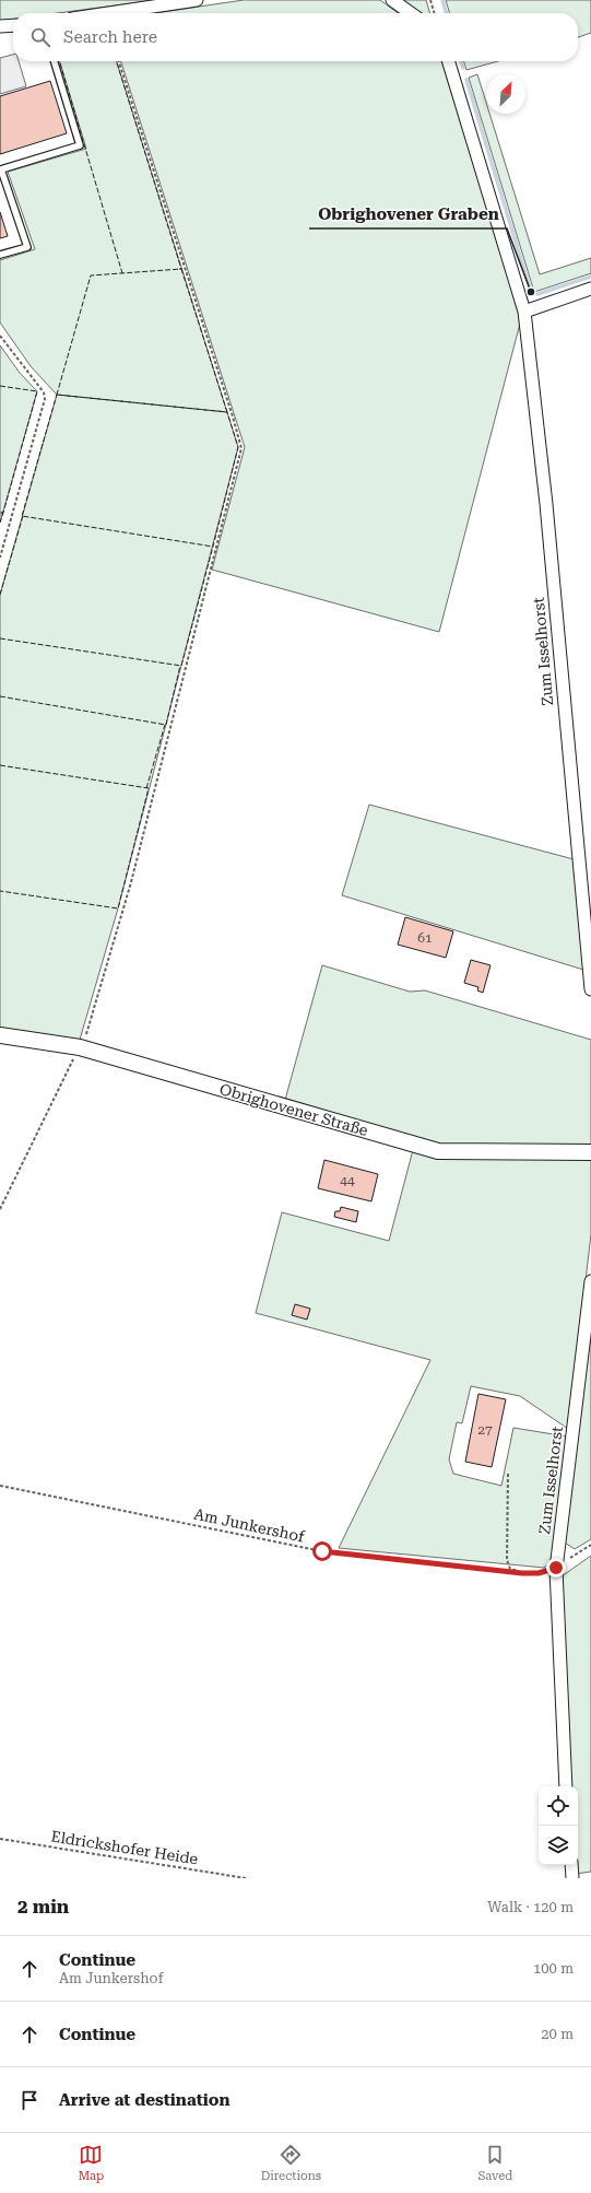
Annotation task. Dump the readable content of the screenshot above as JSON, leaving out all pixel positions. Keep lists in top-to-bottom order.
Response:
{
  "streets": {
    "street": ["Zum Isselhorst", "Obrighovener Straße"],
    "path": ["Am Junkershof", "Eldrickshofer Heide"]
  },
  "crossings": [
    ["Zum Isselhorst", "Am Junkershof"]
  ],
  "places": ["Obrighovener Graben"],
  "house_numbers": ["61", "44", "27"],
  "north": "top right",
  "page": {
    "search": "Search here",
    "heading": ["2 min", "Walk · 120 m"],
    "list": [
      ["Continue", "Am Junkershof", "100 m"],
      ["Continue", "20 m"],
      "Arrive at destination"
    ],
    "nav": ["Map", "Directions", "Saved"]
  }
}
